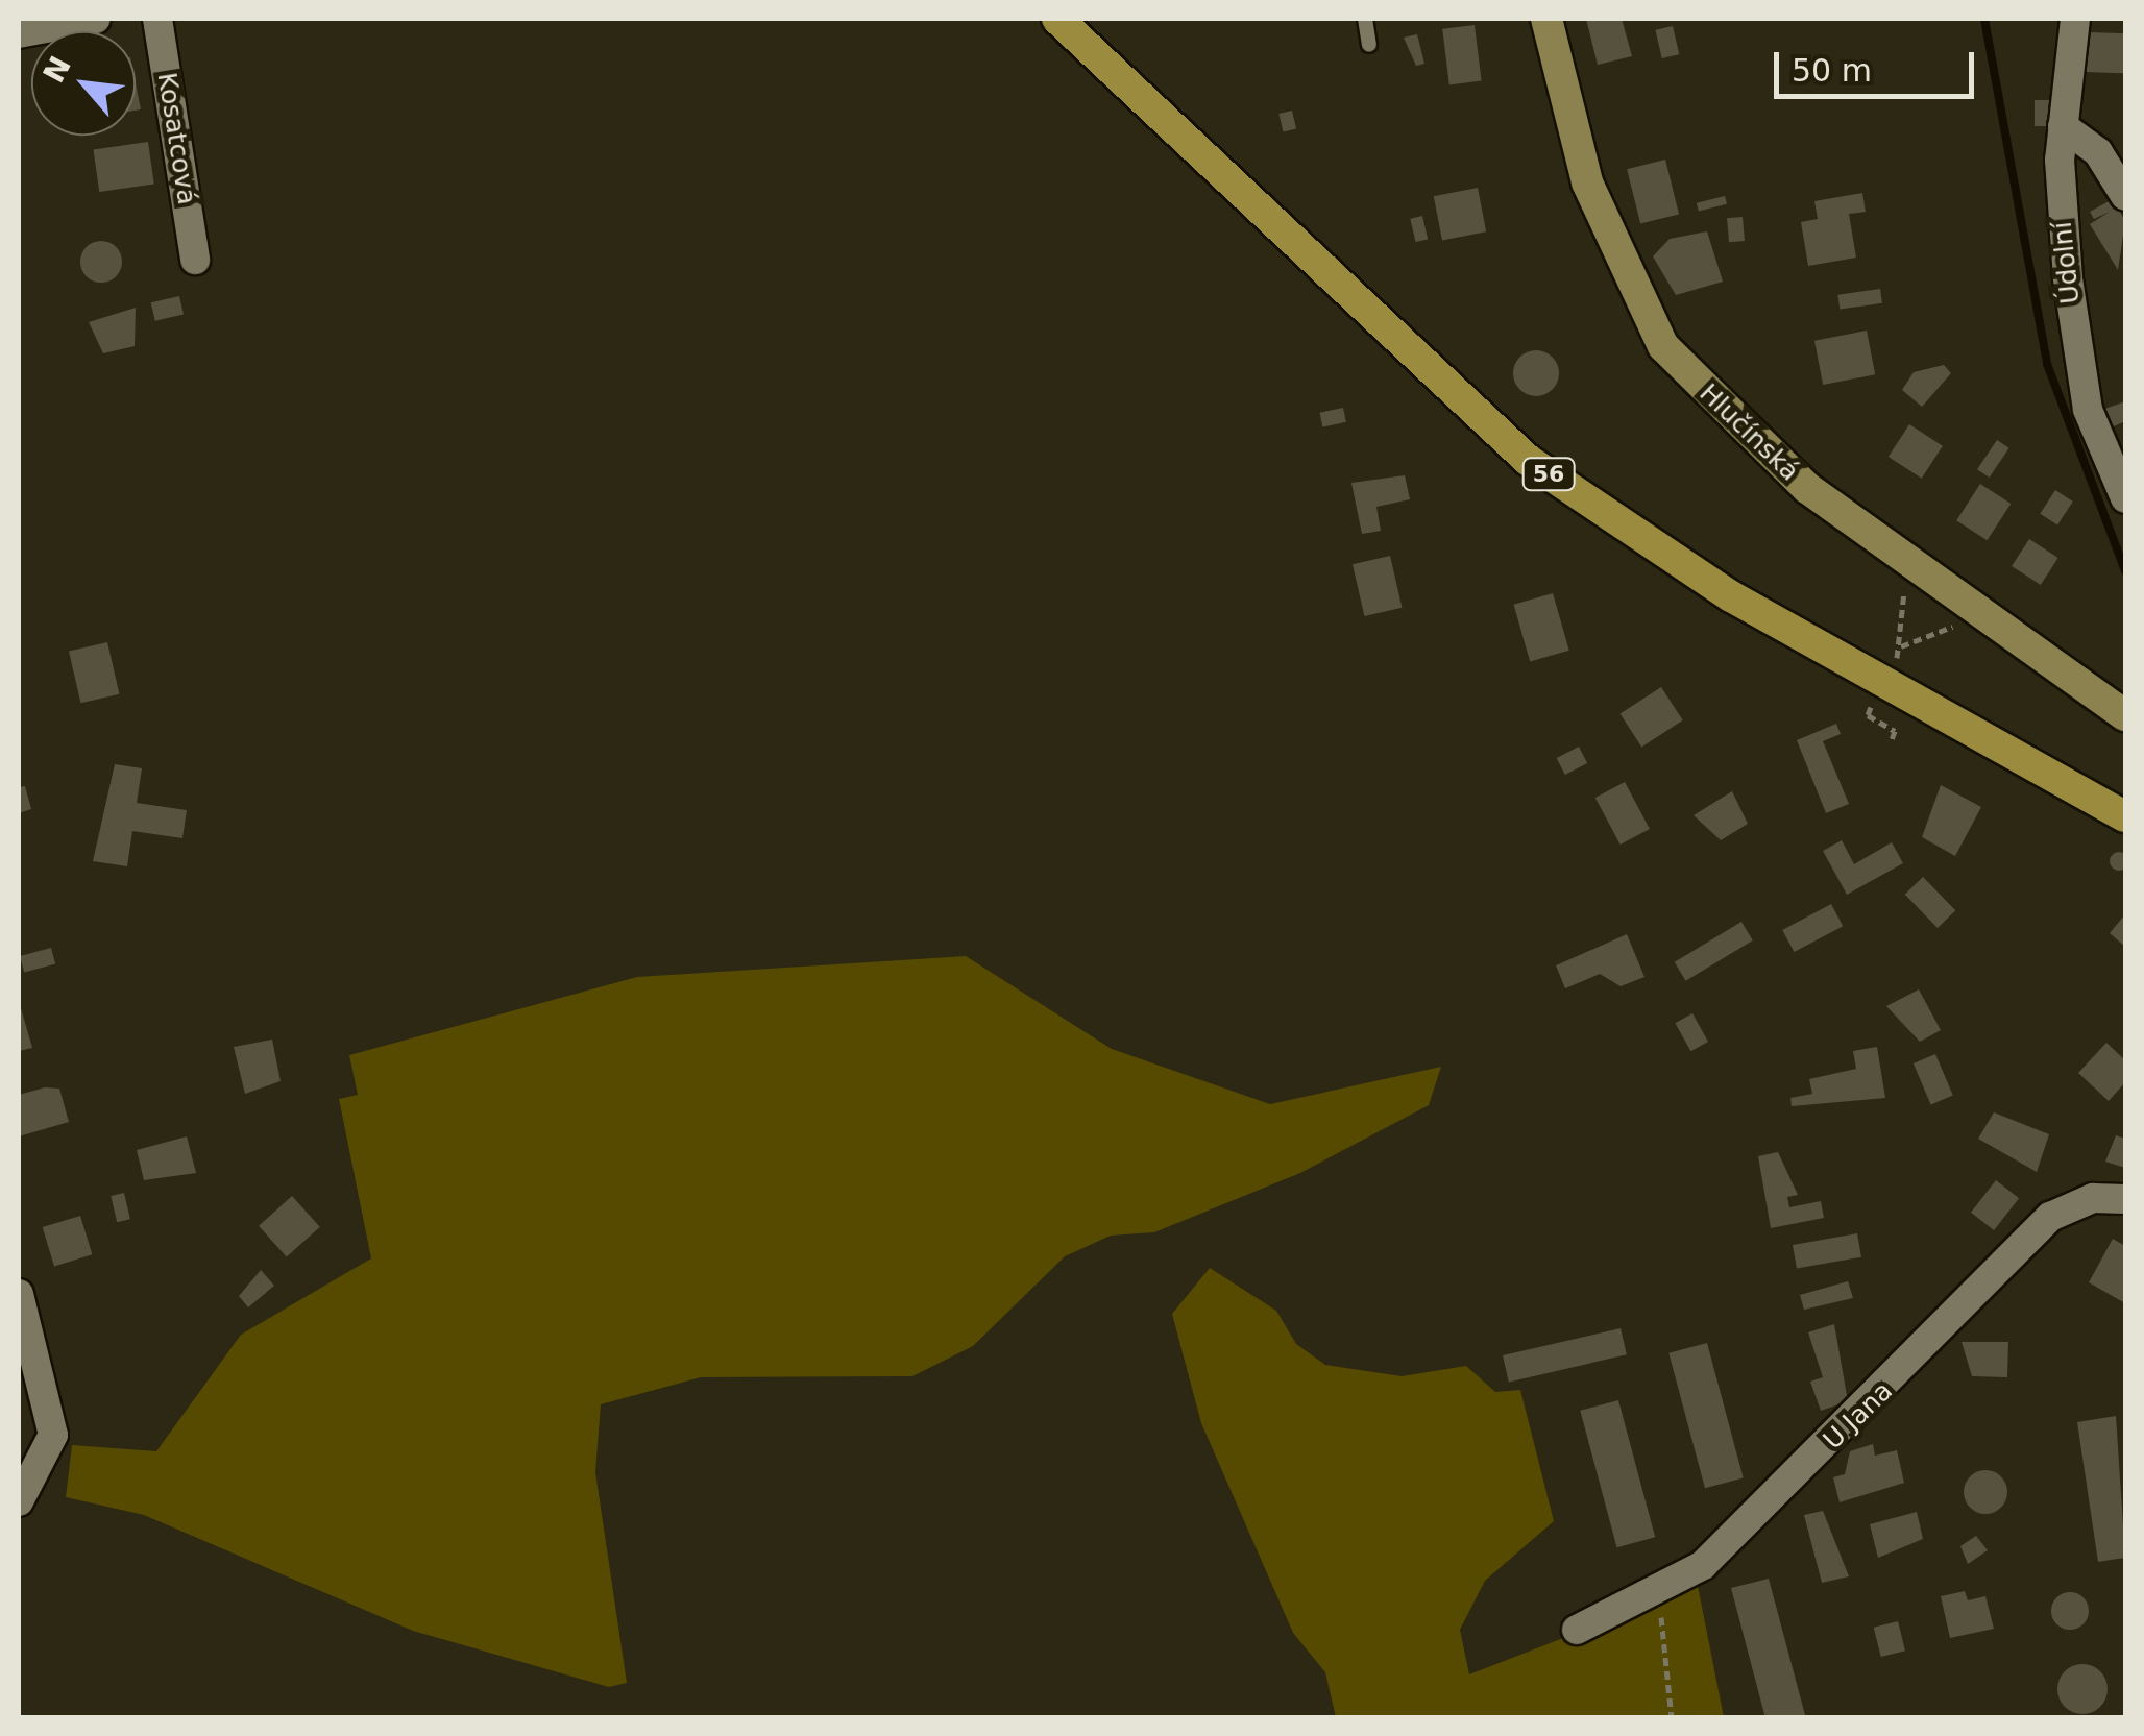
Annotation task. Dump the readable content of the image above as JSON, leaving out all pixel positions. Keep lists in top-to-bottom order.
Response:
{
  "streets": {
    "main road": ["56"],
    "street": [
      "Kosatcová",
      "Údolní",
      "Hlučínská",
      "U Jana"
    ]
  },
  "scale_bar": "50 m",
  "north": "top left"
}
